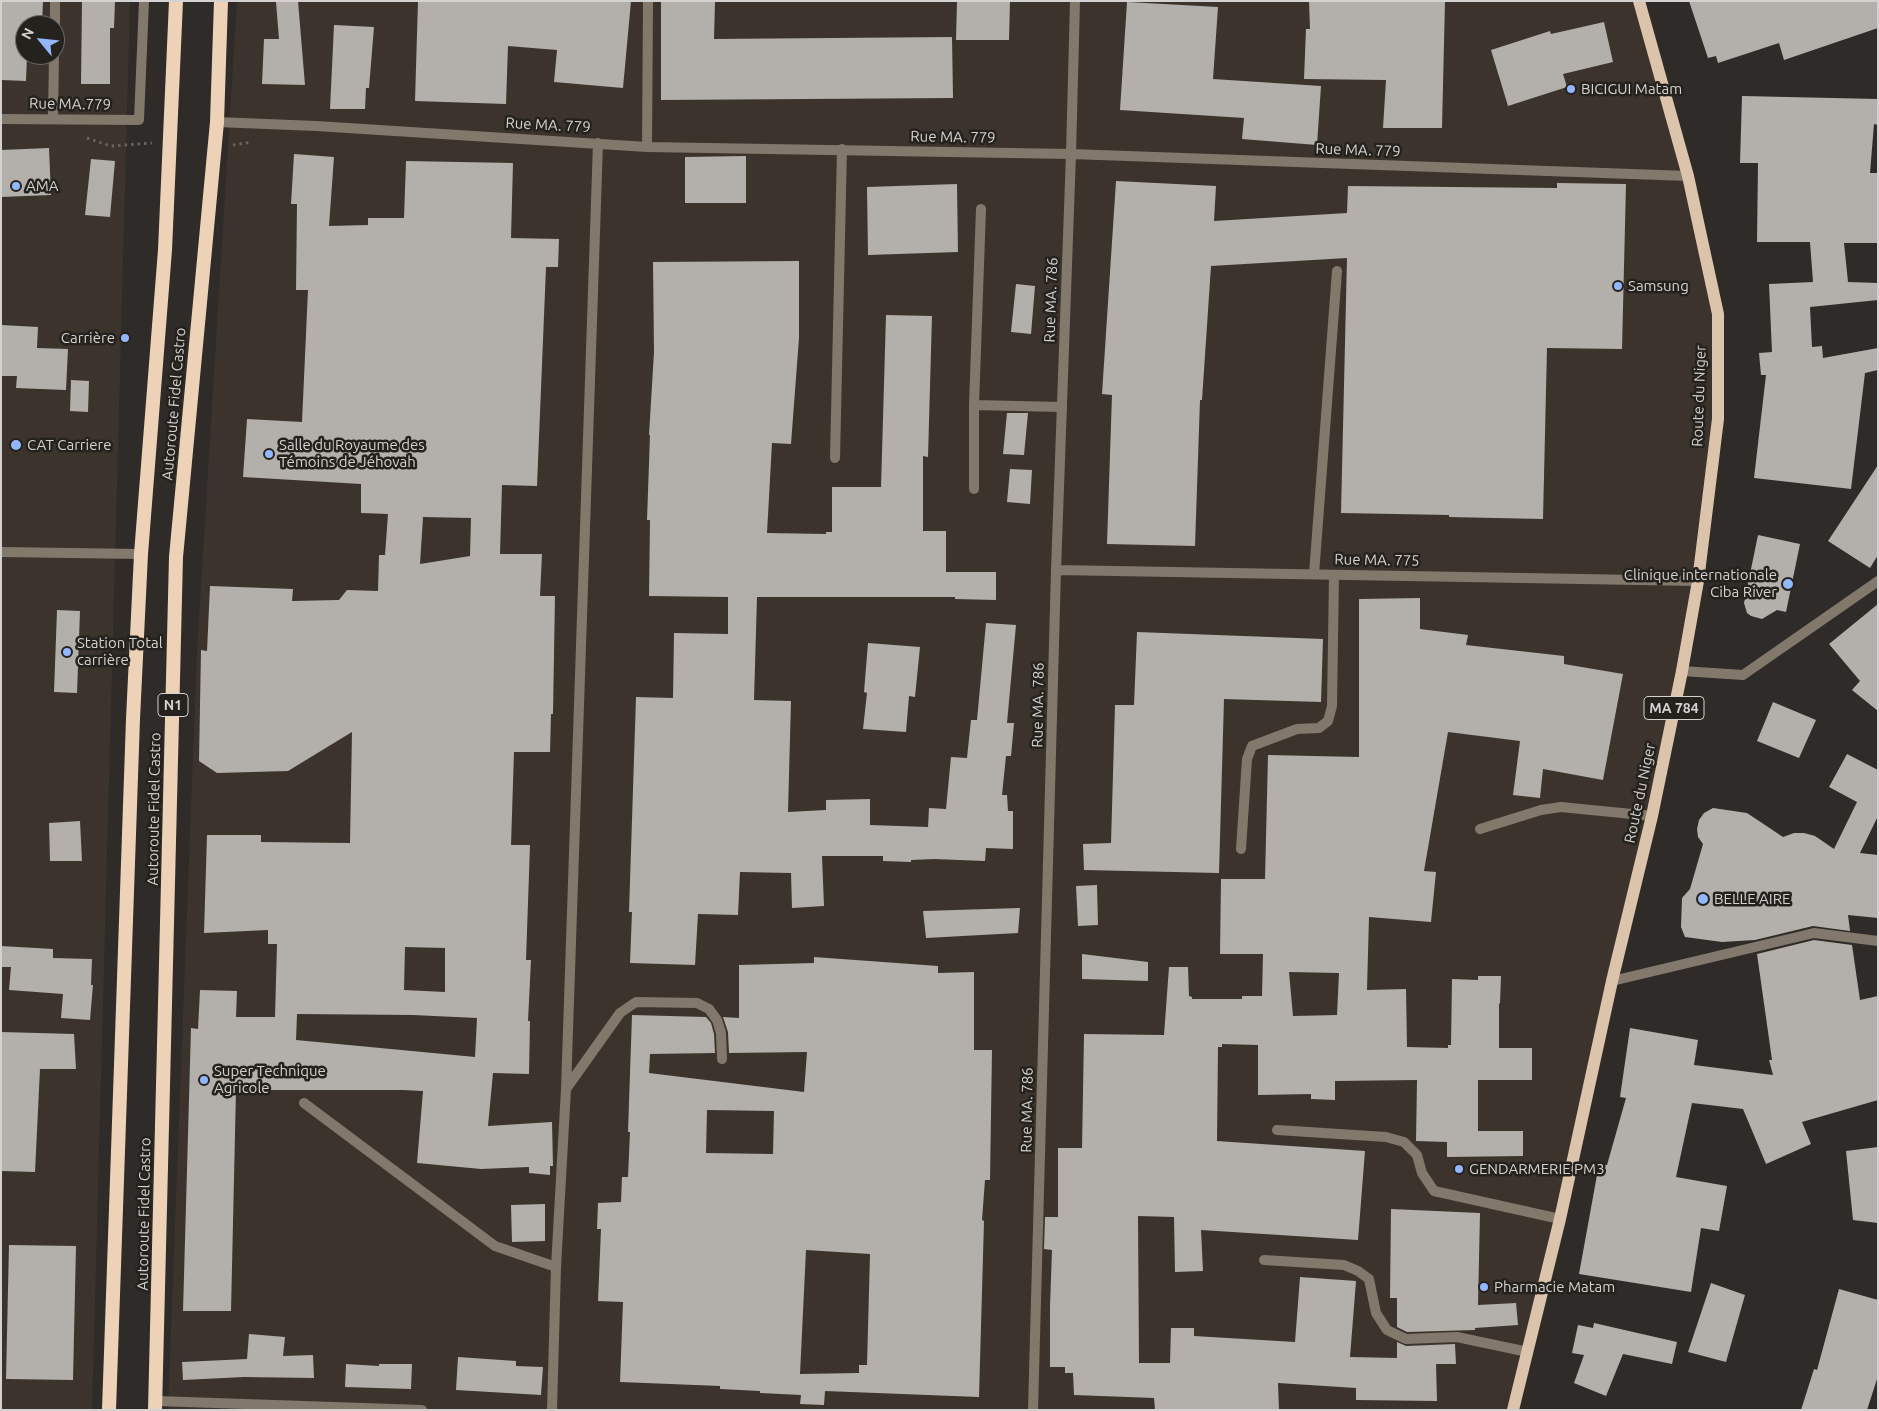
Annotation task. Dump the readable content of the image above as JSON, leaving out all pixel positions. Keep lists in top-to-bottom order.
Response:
{
  "streets": {
    "highway": ["Autoroute Fidel Castro", "N1"],
    "main road": ["Route du Niger", "MA 784"],
    "street": [
      "Rue MA.779",
      "Rue MA. 779",
      "Rue MA. 786",
      "Rue MA. 775"
    ]
  },
  "crossings": [
    ["Rue MA. 779", "Rue MA. 786"],
    ["Rue MA. 779", "Route du Niger"],
    ["Rue MA. 779", "Autoroute Fidel Castro"],
    ["Rue MA. 786", "Rue MA. 775"],
    ["Route du Niger", "Rue MA. 775"]
  ],
  "places": [
    "BICIGUI Matam",
    "AMA",
    "Samsung",
    "Carrière",
    "CAT Carriere",
    "Salle du Royaume des Témoins de Jéhovah",
    "Clinique internationale Ciba River",
    "Station Total carrière",
    "BELLE AIRE",
    "Super Technique Agricole",
    "GENDARMERIE PM3",
    "Pharmacie Matam"
  ],
  "north": "top left"
}
